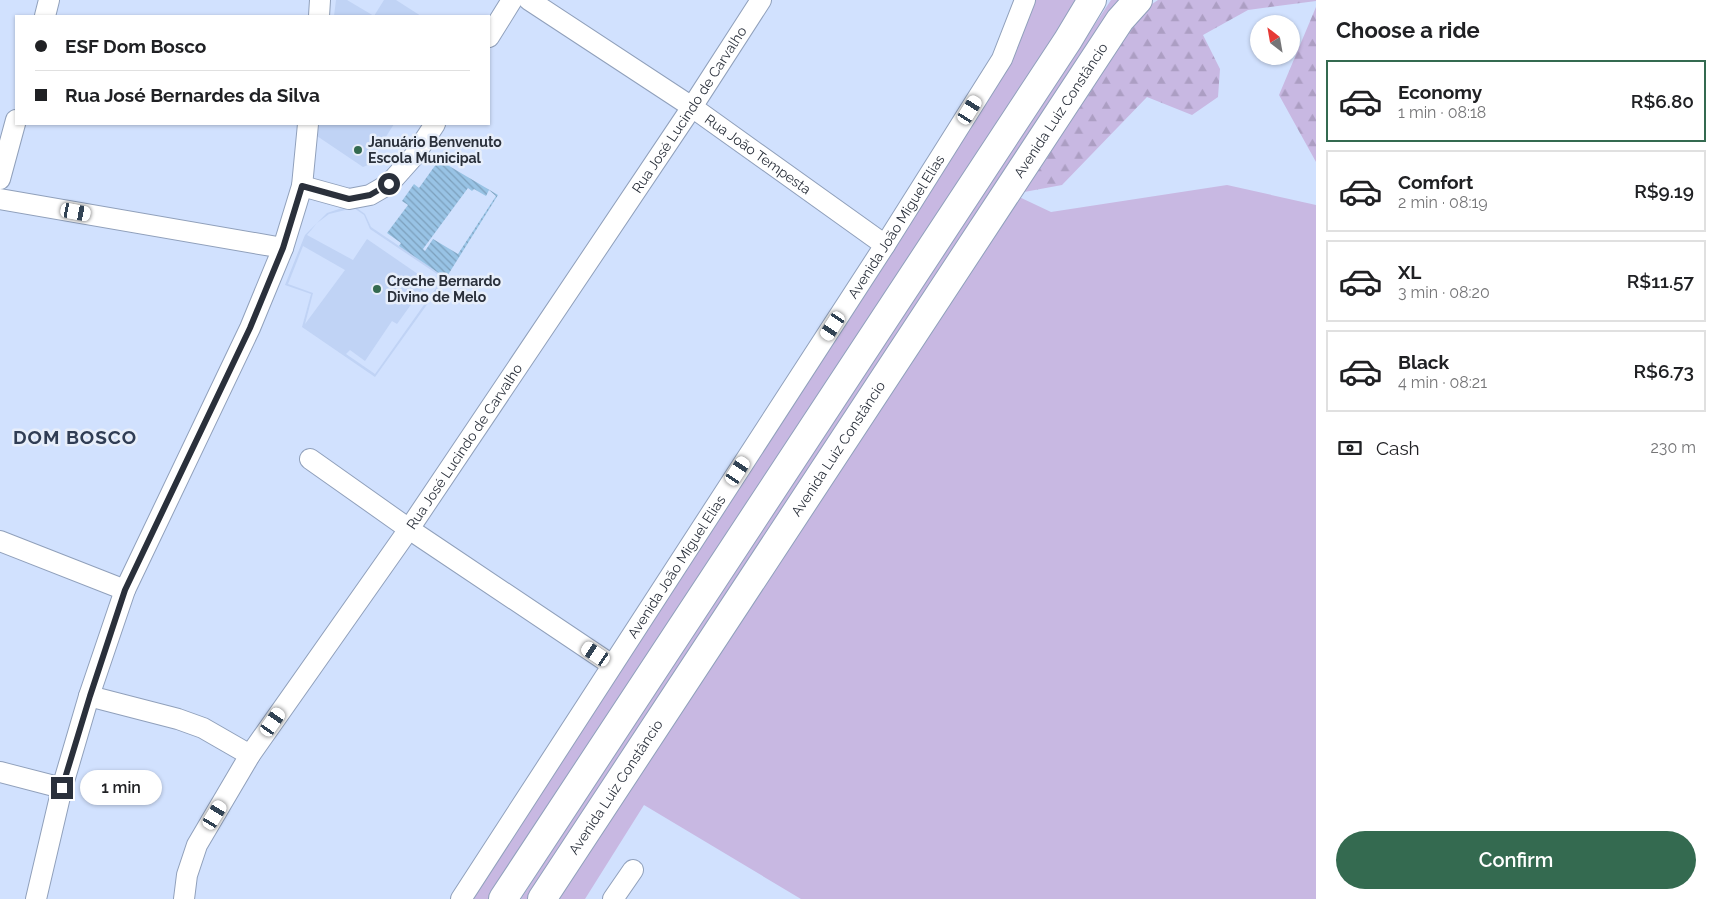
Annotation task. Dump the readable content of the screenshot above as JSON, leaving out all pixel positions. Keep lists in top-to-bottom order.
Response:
{
  "streets": {
    "main road": ["Avenida Luiz Constâncio"],
    "street": ["Rua José Lucindo de Carvalho", "Rua João Tempesta", "Avenida João Miguel Elias"]
  },
  "crossings": [
    ["Rua José Lucindo de Carvalho", "Rua João Tempesta"],
    ["Rua João Tempesta", "Avenida João Miguel Elias"]
  ],
  "districts": ["DOM BOSCO"],
  "places": ["Januário Benvenuto Escola Municipal", "Creche Bernardo Divino de Melo"],
  "north": "top left",
  "page": {
    "heading": "Choose a ride",
    "banner": ["ESF Dom Bosco", "Rua José Bernardes da Silva"],
    "list": [
      {
        "name": "Economy",
        "note": "1 min · 08:18",
        "value": "R$6.80"
      },
      {
        "name": "Comfort",
        "note": "2 min · 08:19",
        "value": "R$9.19"
      },
      {
        "name": "XL",
        "note": "3 min · 08:20",
        "value": "R$11.57"
      },
      {
        "name": "Black",
        "note": "4 min · 08:21",
        "value": "R$6.73"
      }
    ],
    "pay": ["Cash", "230 m"],
    "bubble": "1 min",
    "buttons": "Confirm"
  }
}
